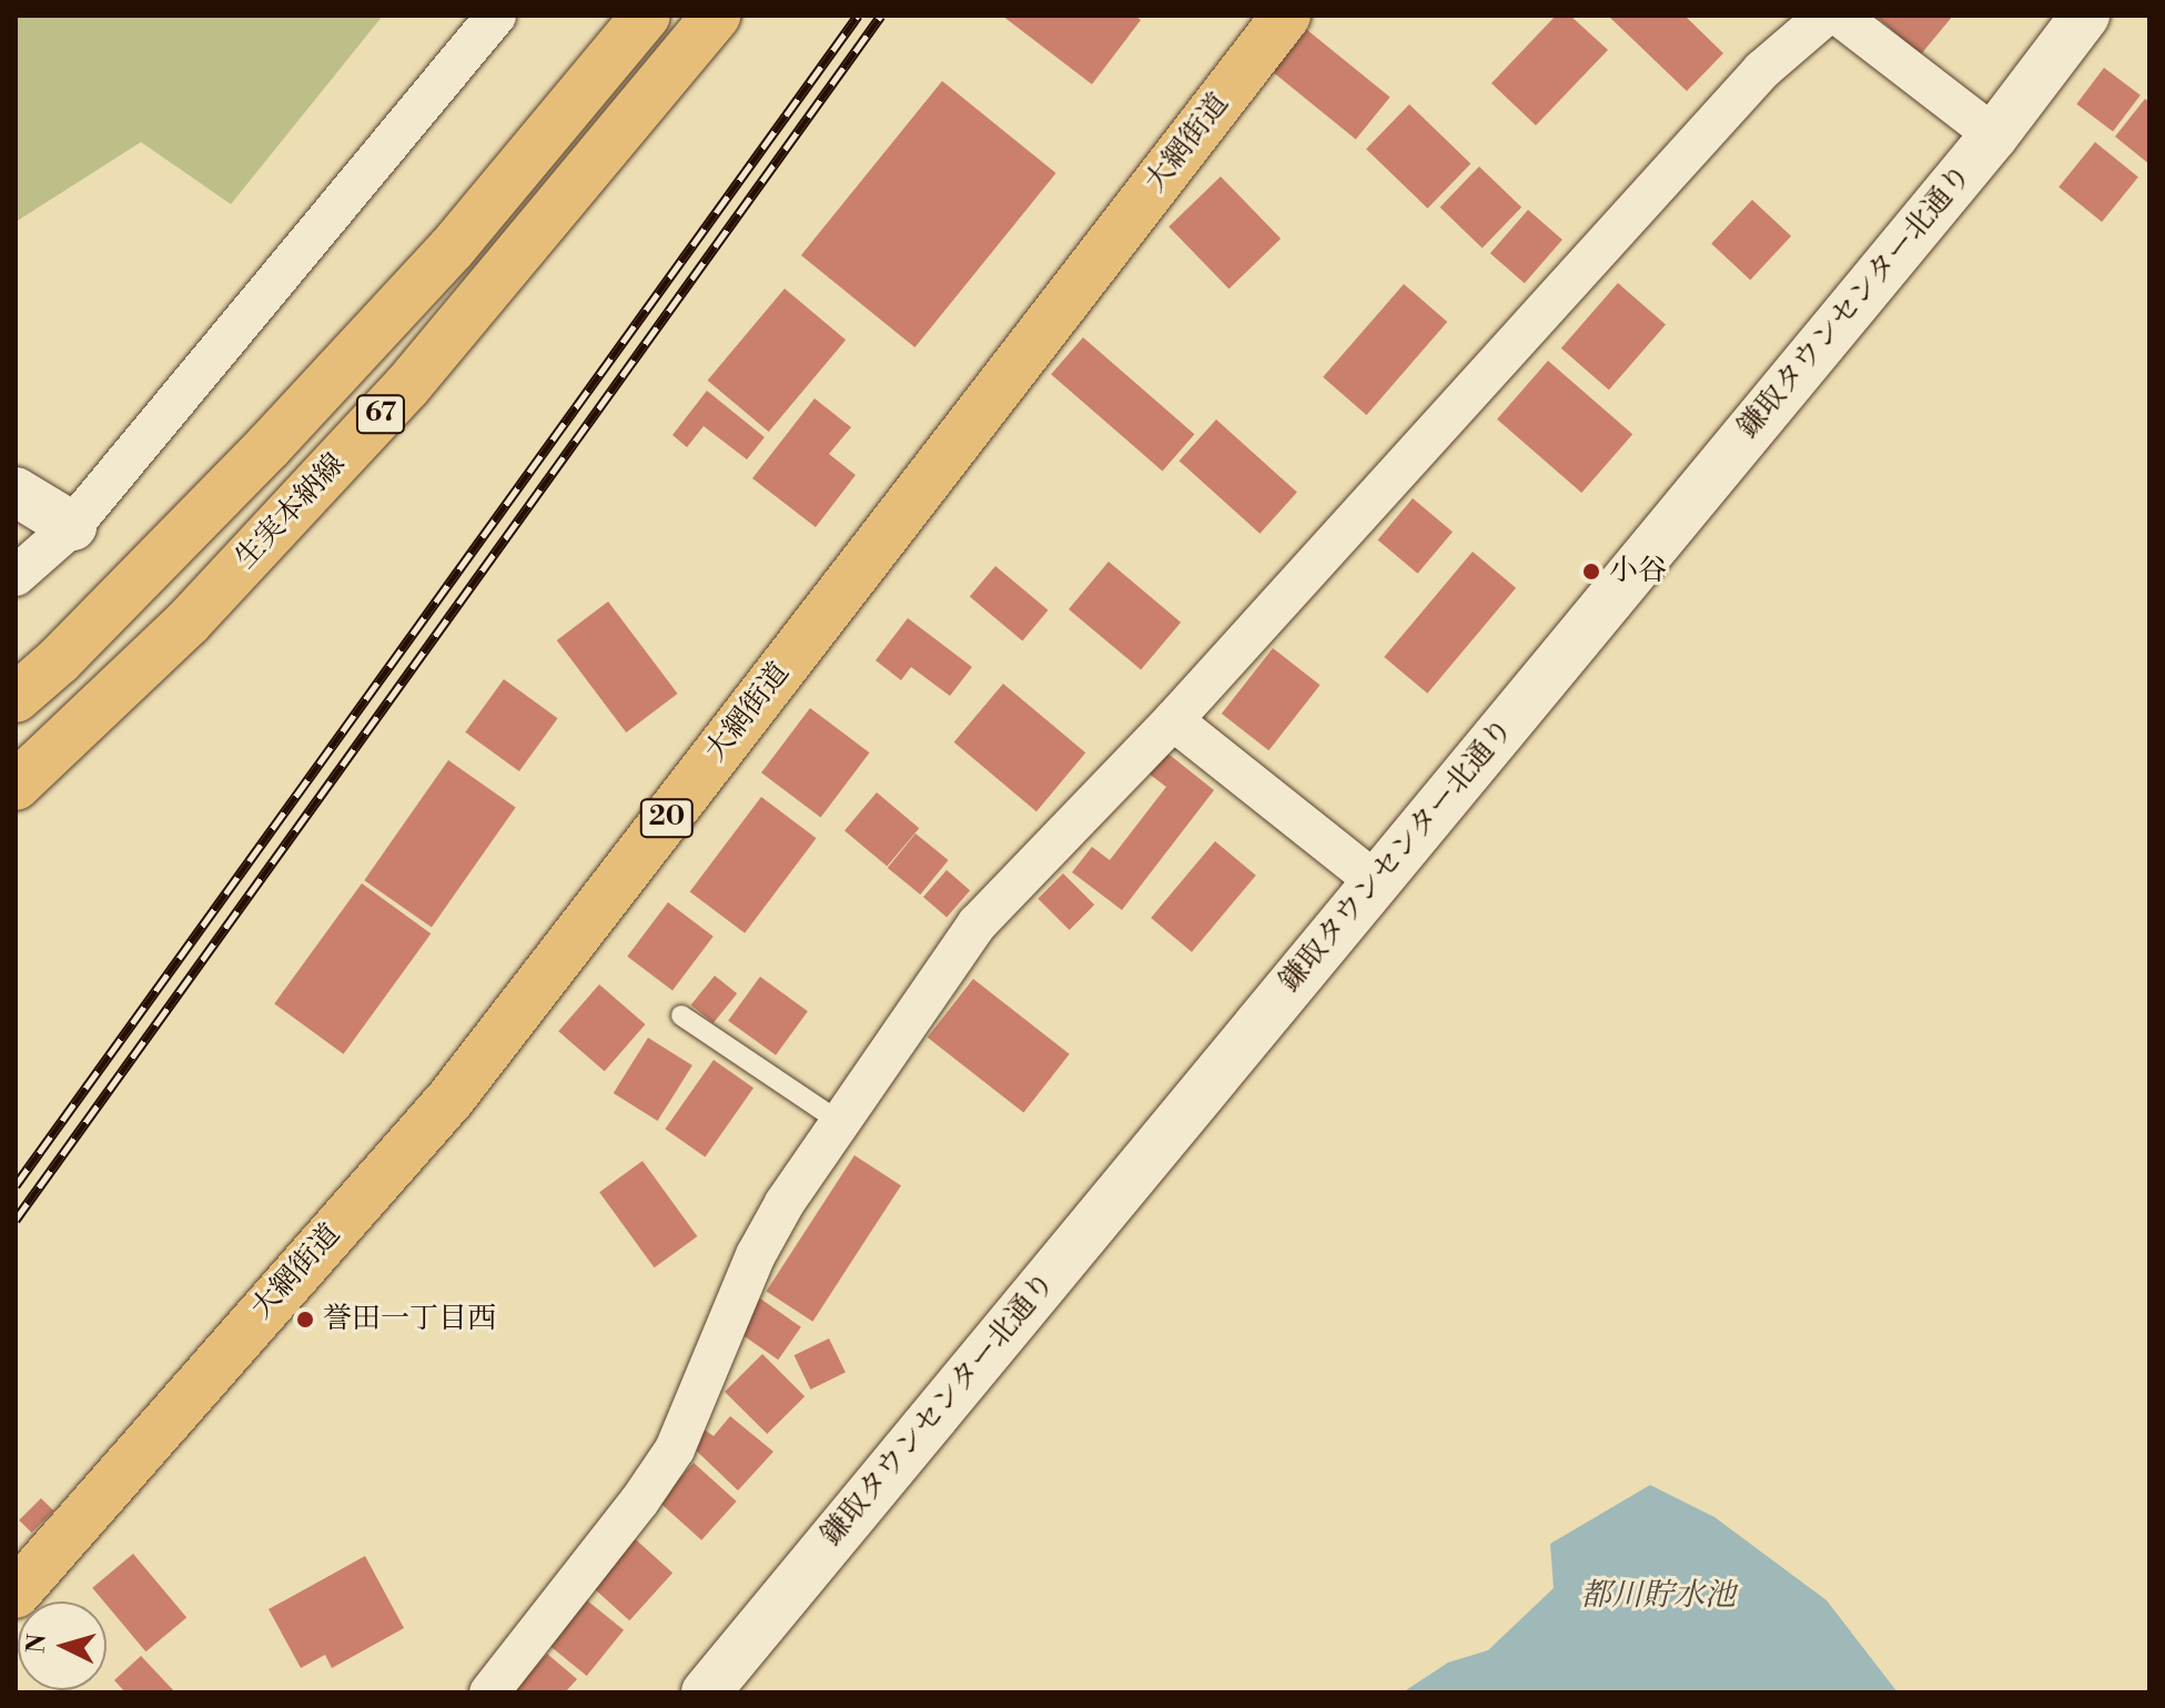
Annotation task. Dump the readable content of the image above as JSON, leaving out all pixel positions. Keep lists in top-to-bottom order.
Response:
{
  "streets": {
    "main road": [
      "大網街道",
      "67",
      "生実本納線",
      "20"
    ],
    "street": ["鎌取タウンセンター北通り"]
  },
  "water": ["都川貯水池"],
  "places": ["小谷", "誉田一丁目西"],
  "north": "left"
}
